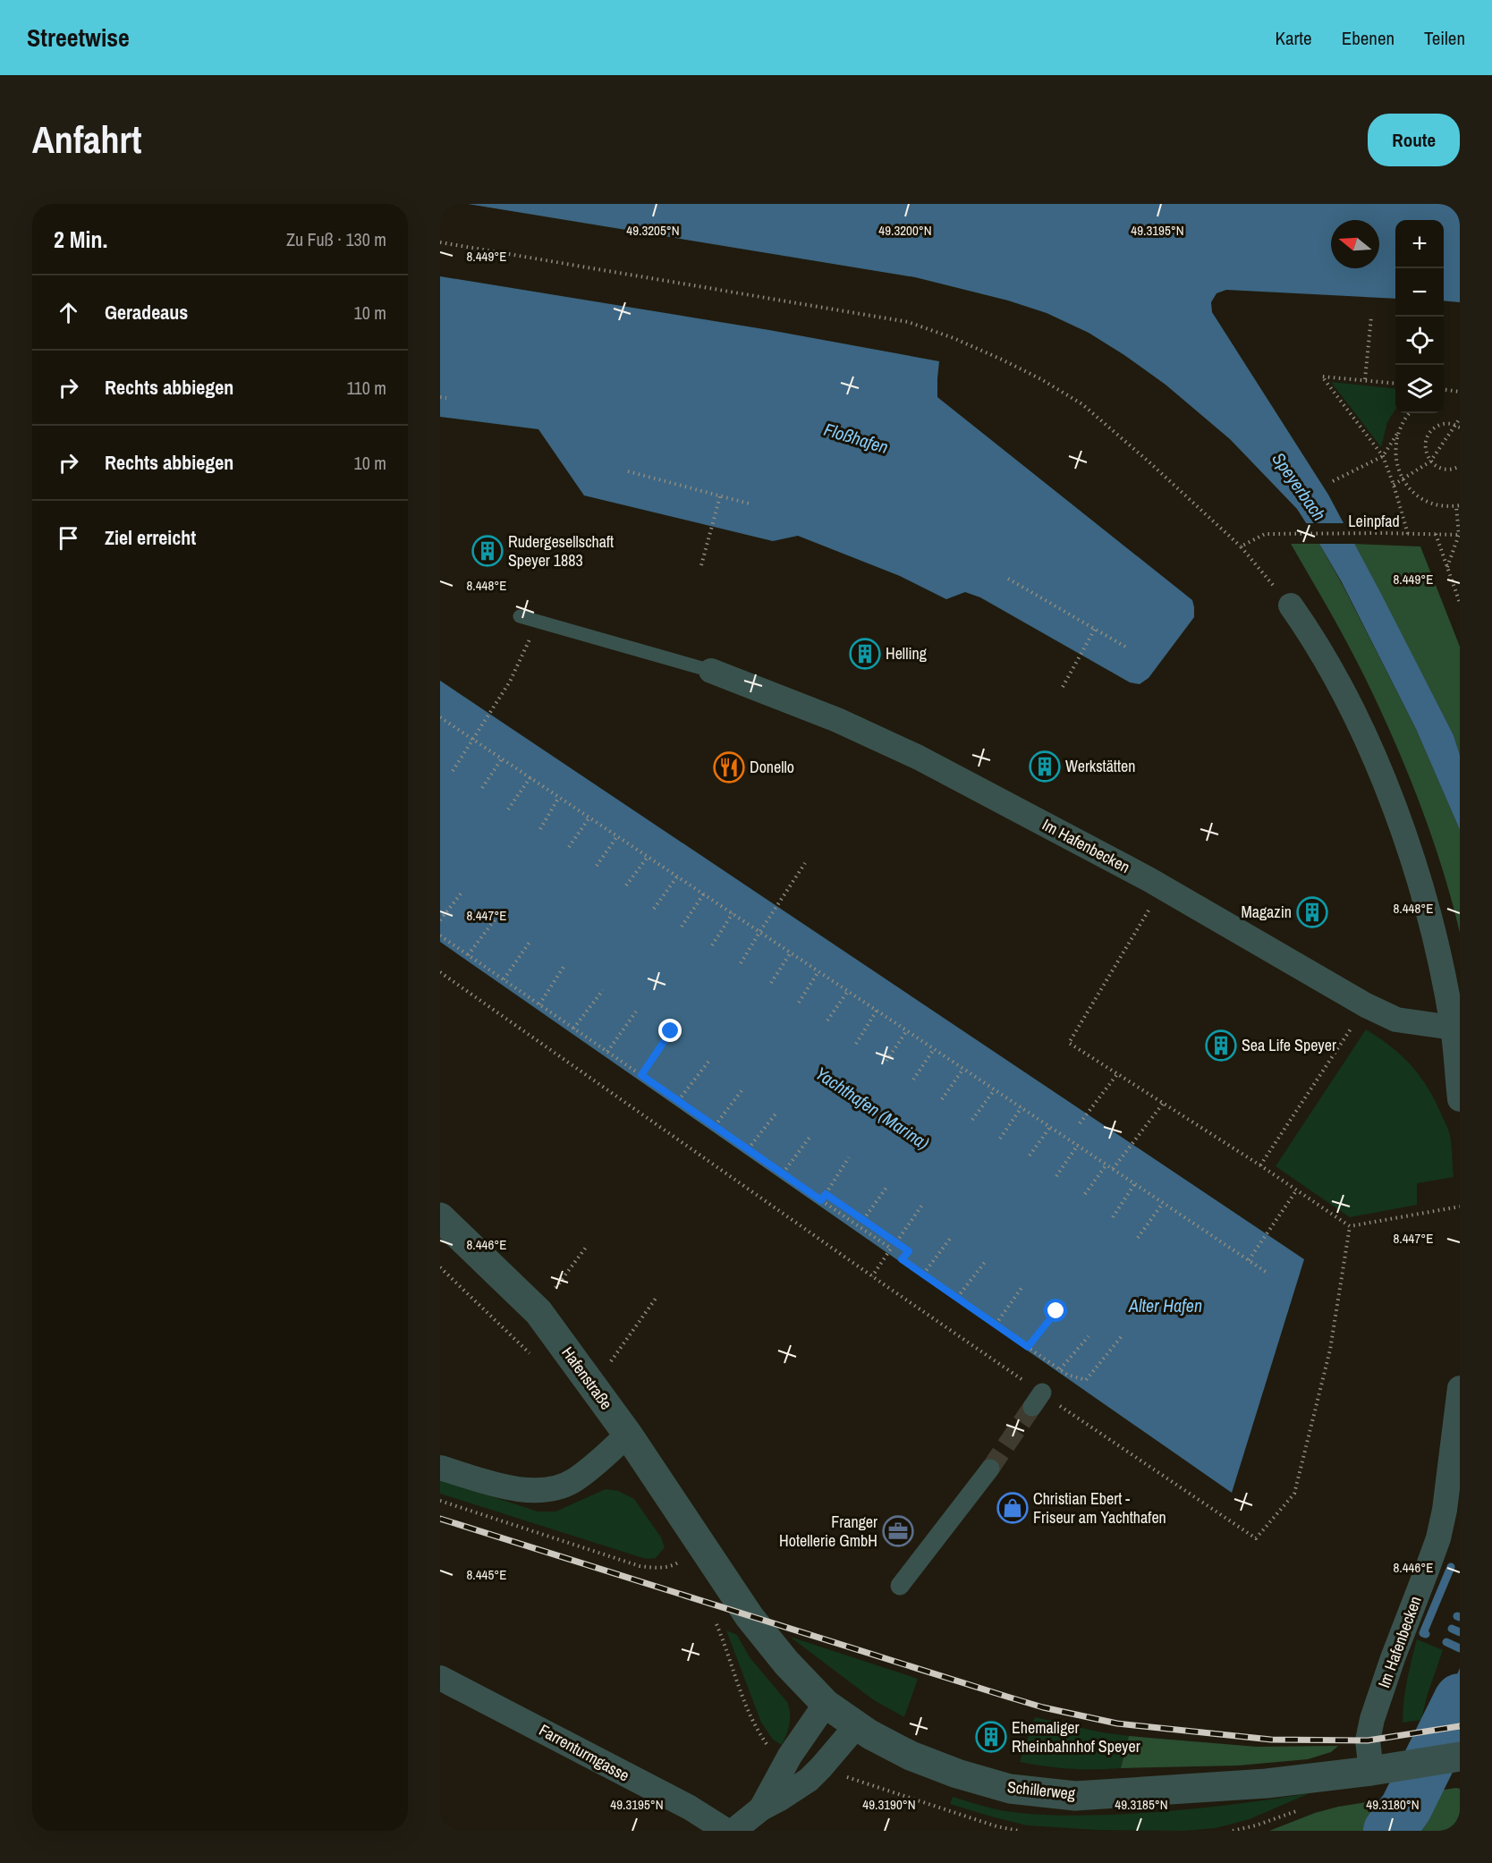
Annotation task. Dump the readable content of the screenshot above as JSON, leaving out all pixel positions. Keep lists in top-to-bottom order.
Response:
{
  "streets": {
    "street": [
      "Im Hafenbecken",
      "Hafenstraße",
      "Farrenturmgasse",
      "Schillerweg"
    ],
    "path": ["Leinpfad"]
  },
  "crossings": [
    ["Im Hafenbecken", "Schillerweg"],
    ["Hafenstraße", "Schillerweg"]
  ],
  "water": [
    "Floßhafen",
    "Speyerbach",
    "Yachthafen (Marina)",
    "Alter Hafen"
  ],
  "places": {
    "building": [
      "Rudergesellschaft Speyer 1883",
      "Helling",
      "Werkstätten",
      "Magazin",
      "Sea Life Speyer",
      "Ehemaliger Rheinbahnhof Speyer"
    ],
    "restaurant": ["Donello"],
    "shop": ["Christian Ebert - Friseur am Yachthafen"],
    "office": ["Franger Hotellerie GmbH"]
  },
  "north": "left",
  "page": {
    "header": "Streetwise",
    "nav": ["Karte", "Ebenen", "Teilen"],
    "buttons": "Route",
    "title": "Anfahrt",
    "heading": ["2 Min.", "Zu Fuß · 130 m"],
    "map_buttons": ["+", "−"],
    "list": [
      ["Geradeaus", "10 m"],
      ["Rechts abbiegen", "110 m"],
      ["Rechts abbiegen", "10 m"],
      "Ziel erreicht"
    ]
  },
  "coordinates": [
    "49.3205°N",
    "49.3200°N",
    "49.3195°N",
    "8.449°E",
    "8.448°E",
    "8.447°E",
    "8.446°E",
    "8.445°E",
    "49.3190°N",
    "49.3185°N",
    "49.3180°N"
  ]
}
